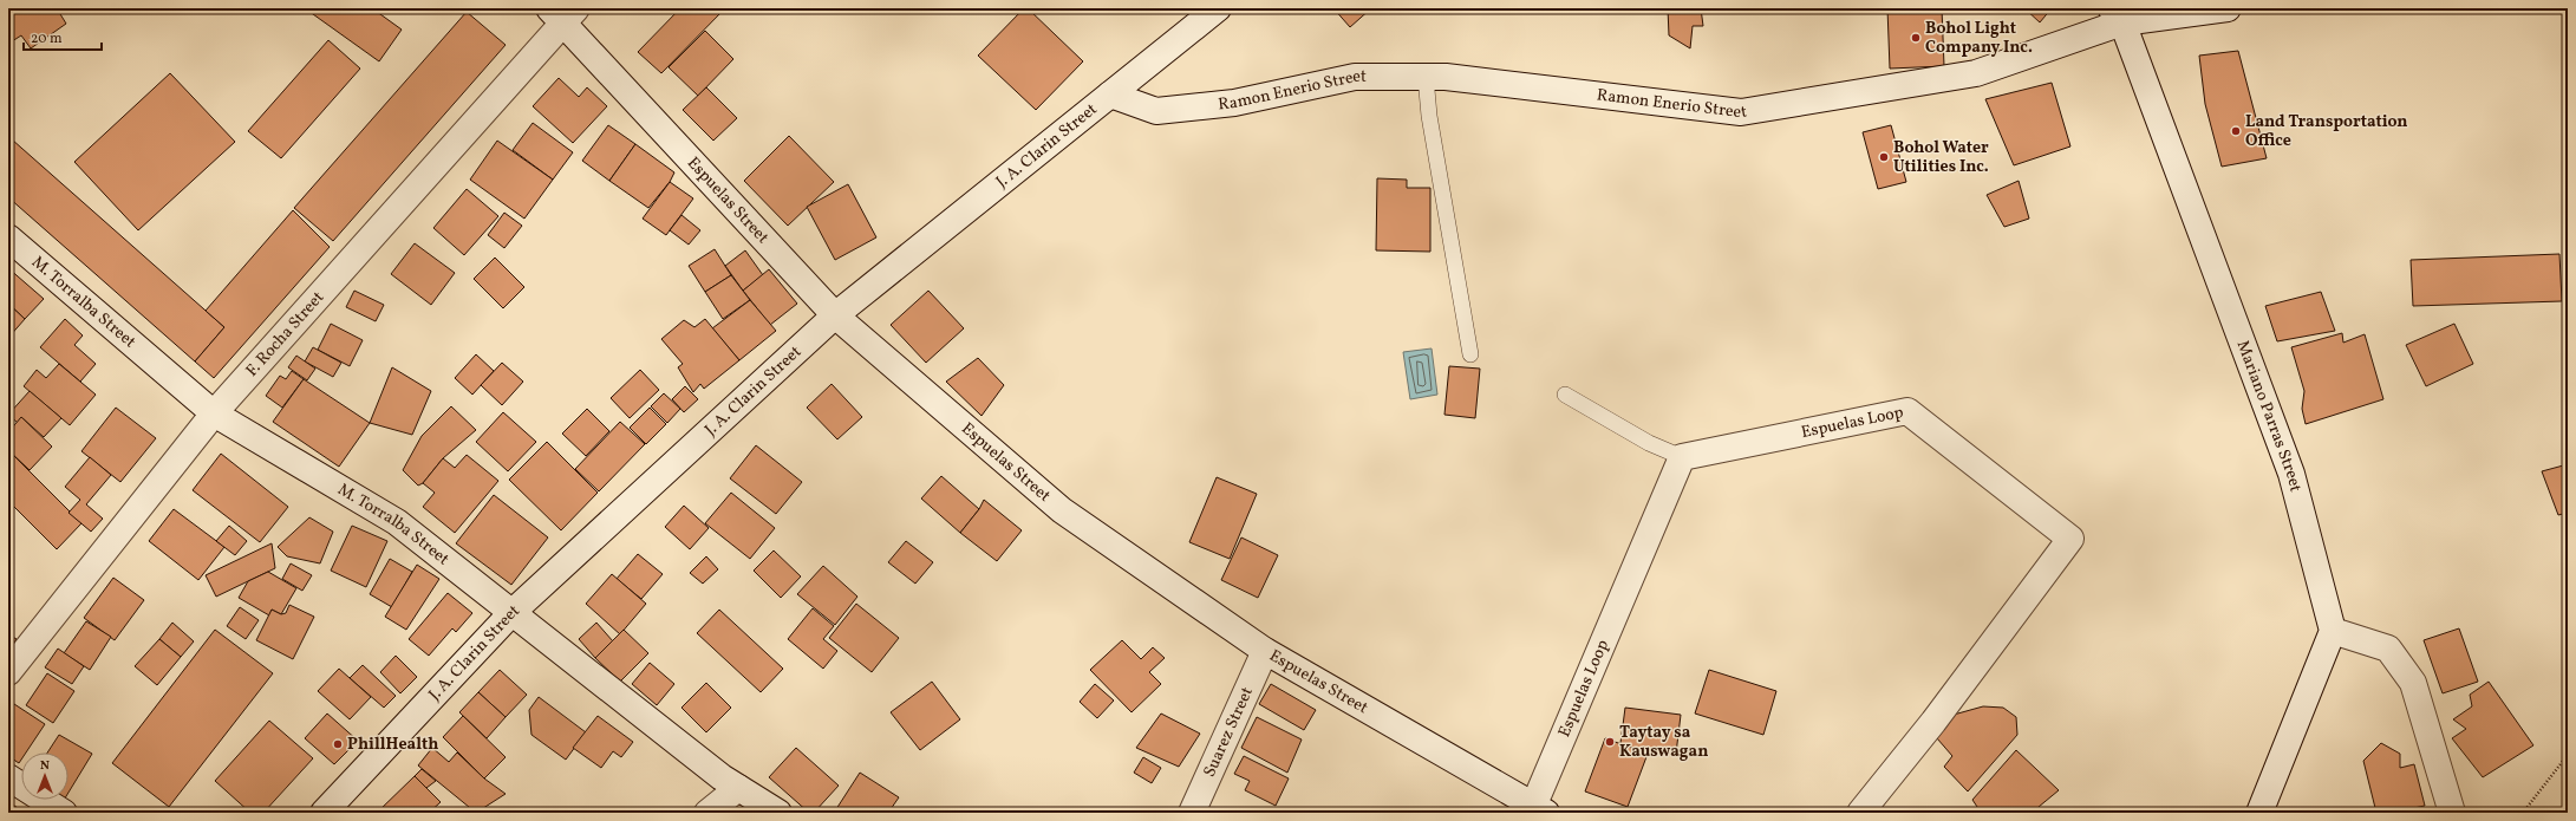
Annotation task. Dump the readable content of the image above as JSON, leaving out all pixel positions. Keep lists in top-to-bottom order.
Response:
{
  "streets": {
    "street": [
      "Ramon Enerio Street",
      "J. A. Clarin Street",
      "Espuelas Street",
      "M. Torralba Street",
      "F. Rocha Street",
      "Mariano Parras Street",
      "Espuelas Loop",
      "Suarez Street"
    ]
  },
  "crossings": [
    ["Ramon Enerio Street", "J. A. Clarin Street"],
    ["Ramon Enerio Street", "Mariano Parras Street"],
    ["J. A. Clarin Street", "Espuelas Street"],
    ["J. A. Clarin Street", "M. Torralba Street"],
    ["Espuelas Street", "F. Rocha Street"],
    ["Espuelas Street", "Espuelas Loop"],
    ["Espuelas Street", "Suarez Street"],
    ["M. Torralba Street", "F. Rocha Street"]
  ],
  "places": [
    "Bohol Light Company Inc.",
    "Land Transportation Office",
    "Bohol Water Utilities Inc.",
    "Taytay sa Kauswagan",
    "PhillHealth"
  ],
  "scale_bar": "20 m",
  "north": "top"
}
